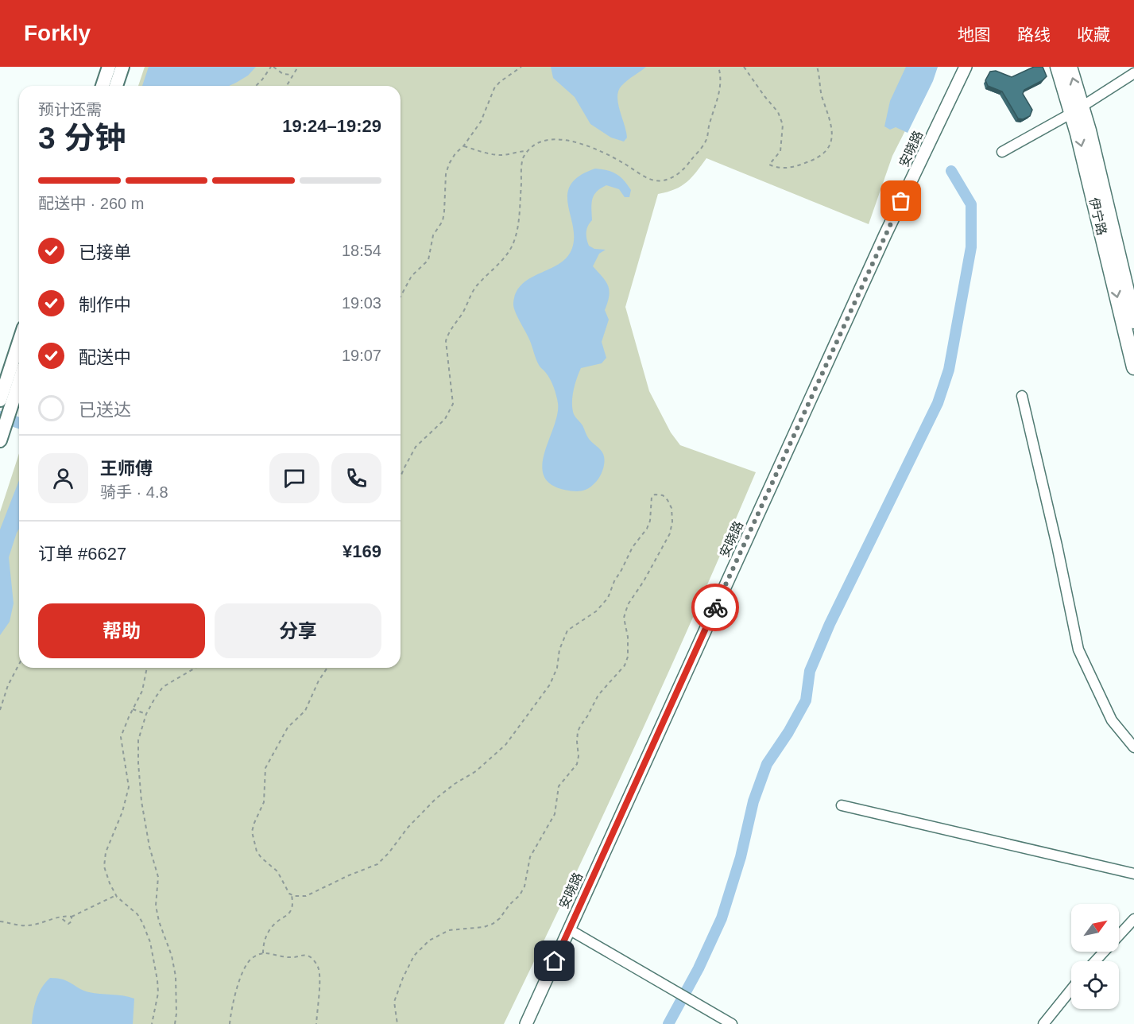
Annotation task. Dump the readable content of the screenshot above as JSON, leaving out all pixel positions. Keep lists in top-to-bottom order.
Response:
{
  "streets": {
    "main road": ["伊宁路"],
    "street": ["安晓路"]
  },
  "north": "top right",
  "page": {
    "header": "Forkly",
    "nav": ["地图", "路线", "收藏"],
    "heading": ["3 分钟", "预计还需", "19:24–19:29"],
    "panel": [
      "王师傅",
      "骑手 · 4.8",
      "订单 #6627",
      "¥169"
    ],
    "bar": "配送中 · 260 m",
    "list": [
      ["已接单", "18:54"],
      ["制作中", "19:03"],
      ["配送中", "19:07"],
      "已送达"
    ],
    "buttons": ["帮助", "分享"]
  }
}
